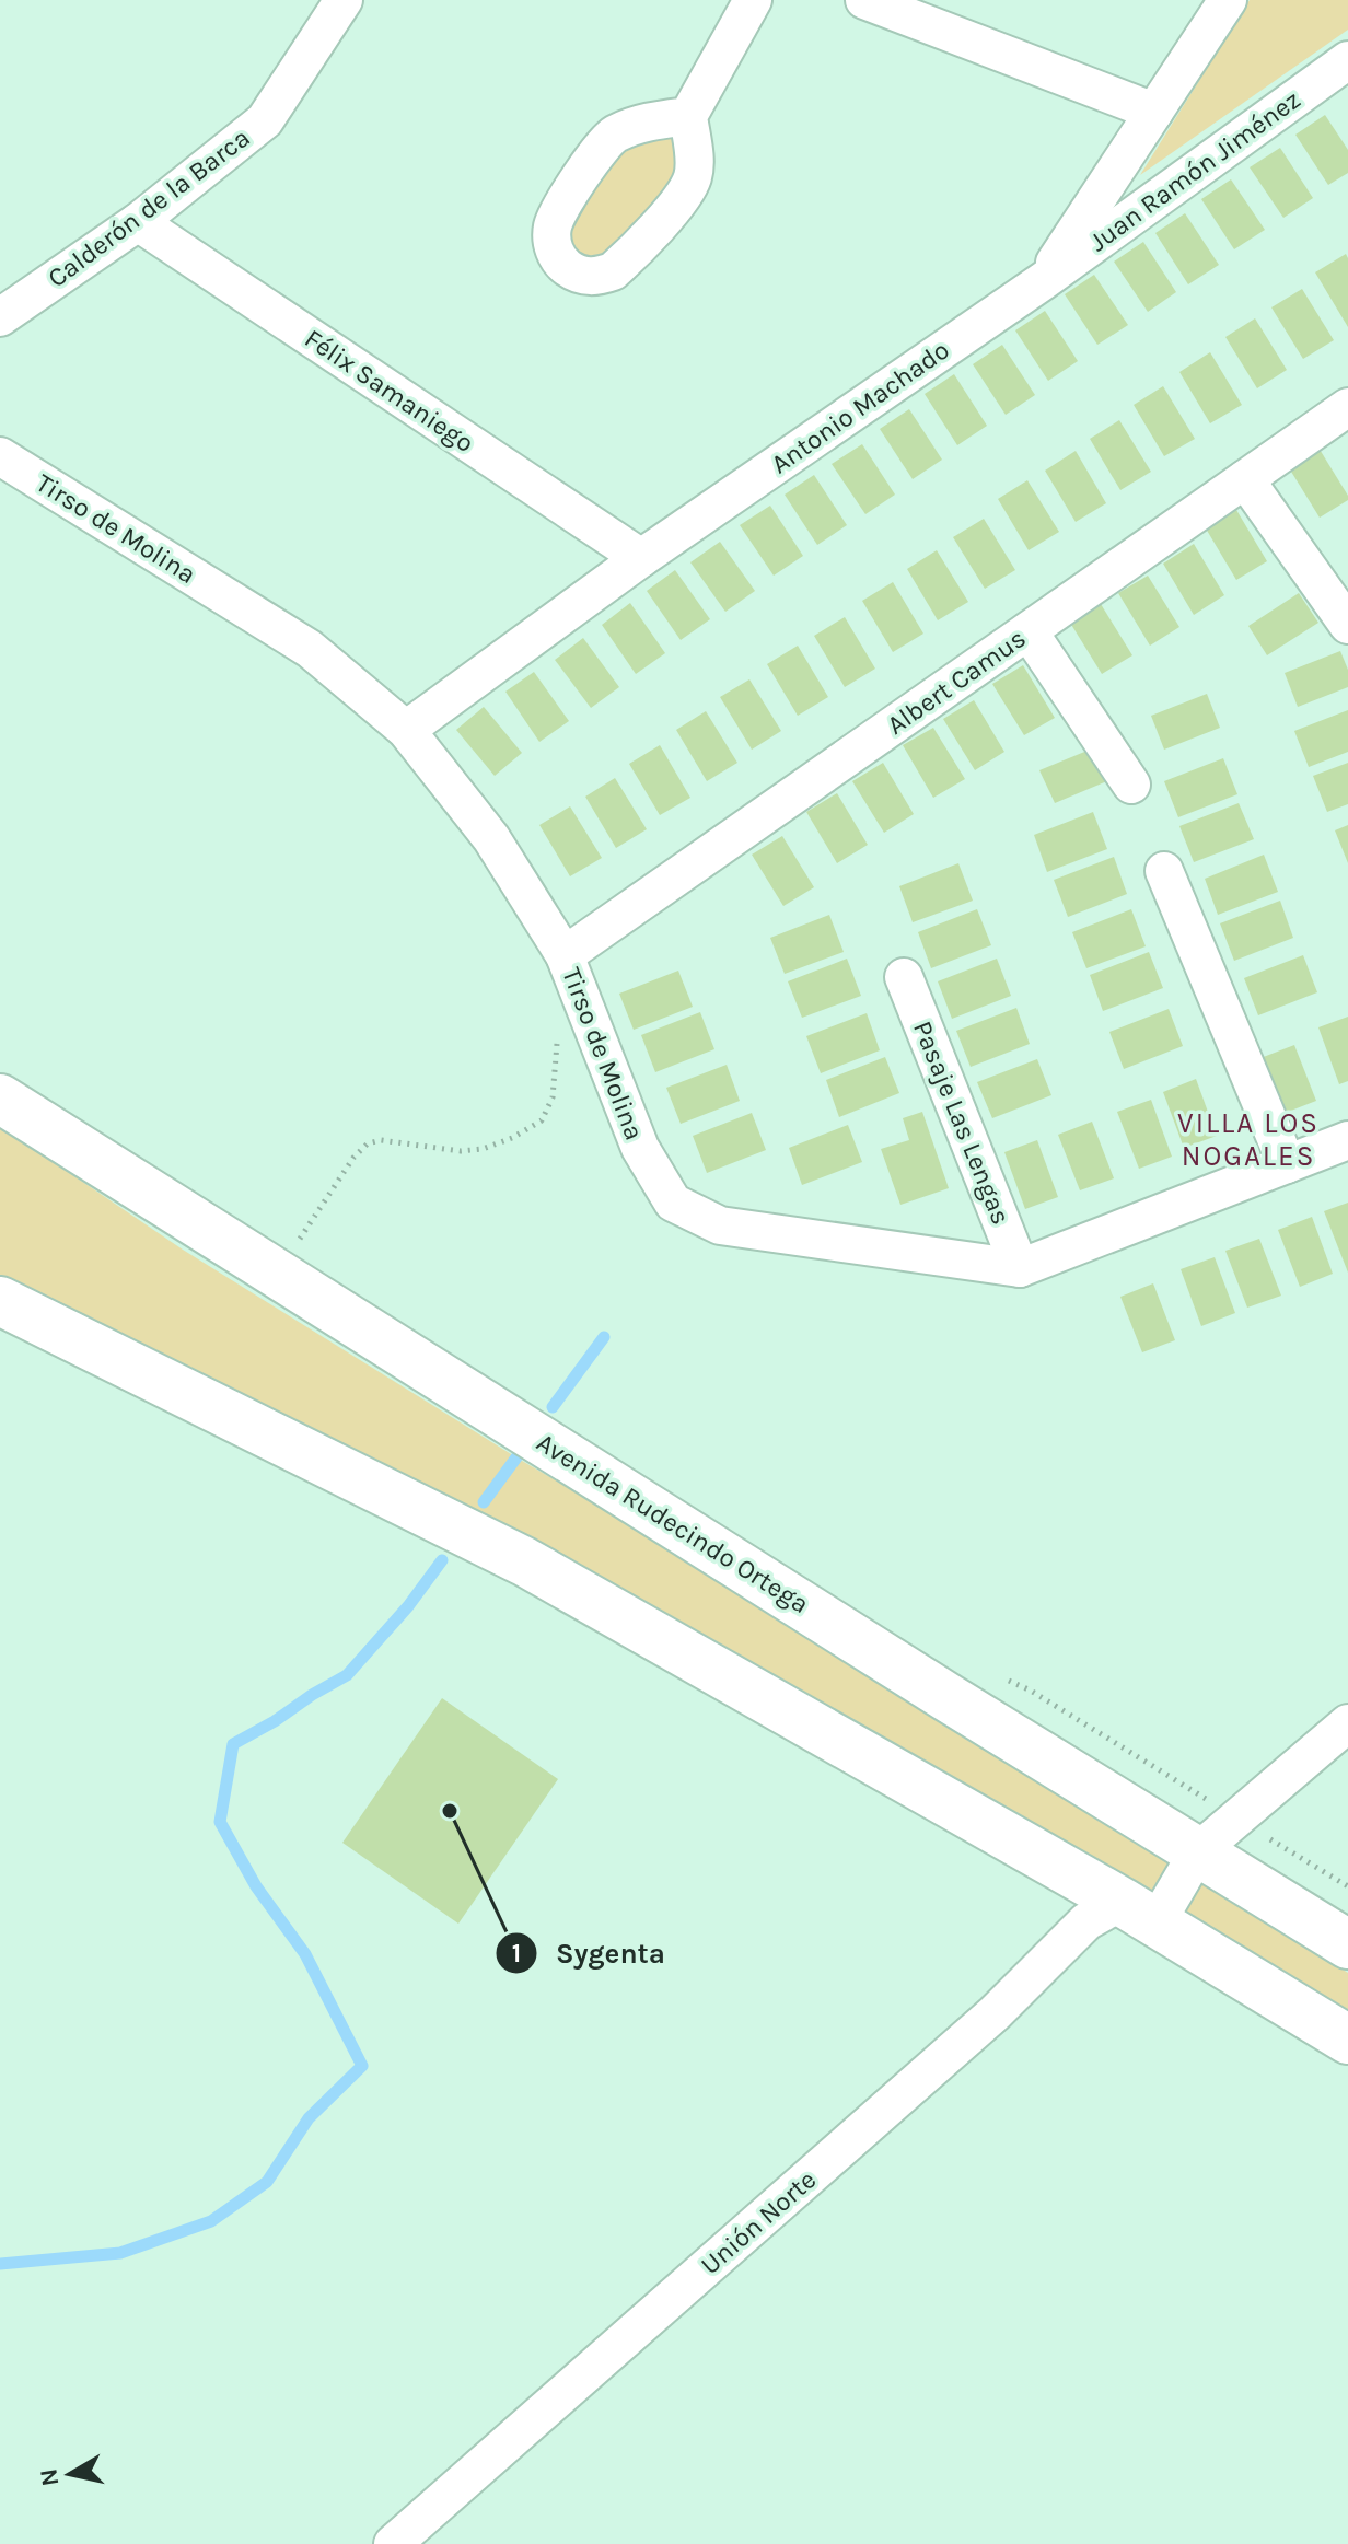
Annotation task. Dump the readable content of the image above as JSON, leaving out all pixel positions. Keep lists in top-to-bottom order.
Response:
{
  "streets": {
    "main road": ["Avenida Rudecindo Ortega"],
    "street": [
      "Juan Ramón Jiménez",
      "Calderón de la Barca",
      "Félix Samaniego",
      "Antonio Machado",
      "Tirso de Molina",
      "Albert Camus",
      "Pasaje Las Lengas",
      "Unión Norte"
    ]
  },
  "crossings": [
    ["Juan Ramón Jiménez", "Antonio Machado"],
    ["Calderón de la Barca", "Félix Samaniego"],
    ["Félix Samaniego", "Antonio Machado"],
    ["Antonio Machado", "Tirso de Molina"],
    ["Tirso de Molina", "Albert Camus"],
    ["Tirso de Molina", "Pasaje Las Lengas"],
    ["Avenida Rudecindo Ortega", "Unión Norte"]
  ],
  "districts": ["VILLA LOS NOGALES"],
  "places": ["Sygenta"],
  "north": "left"
}
